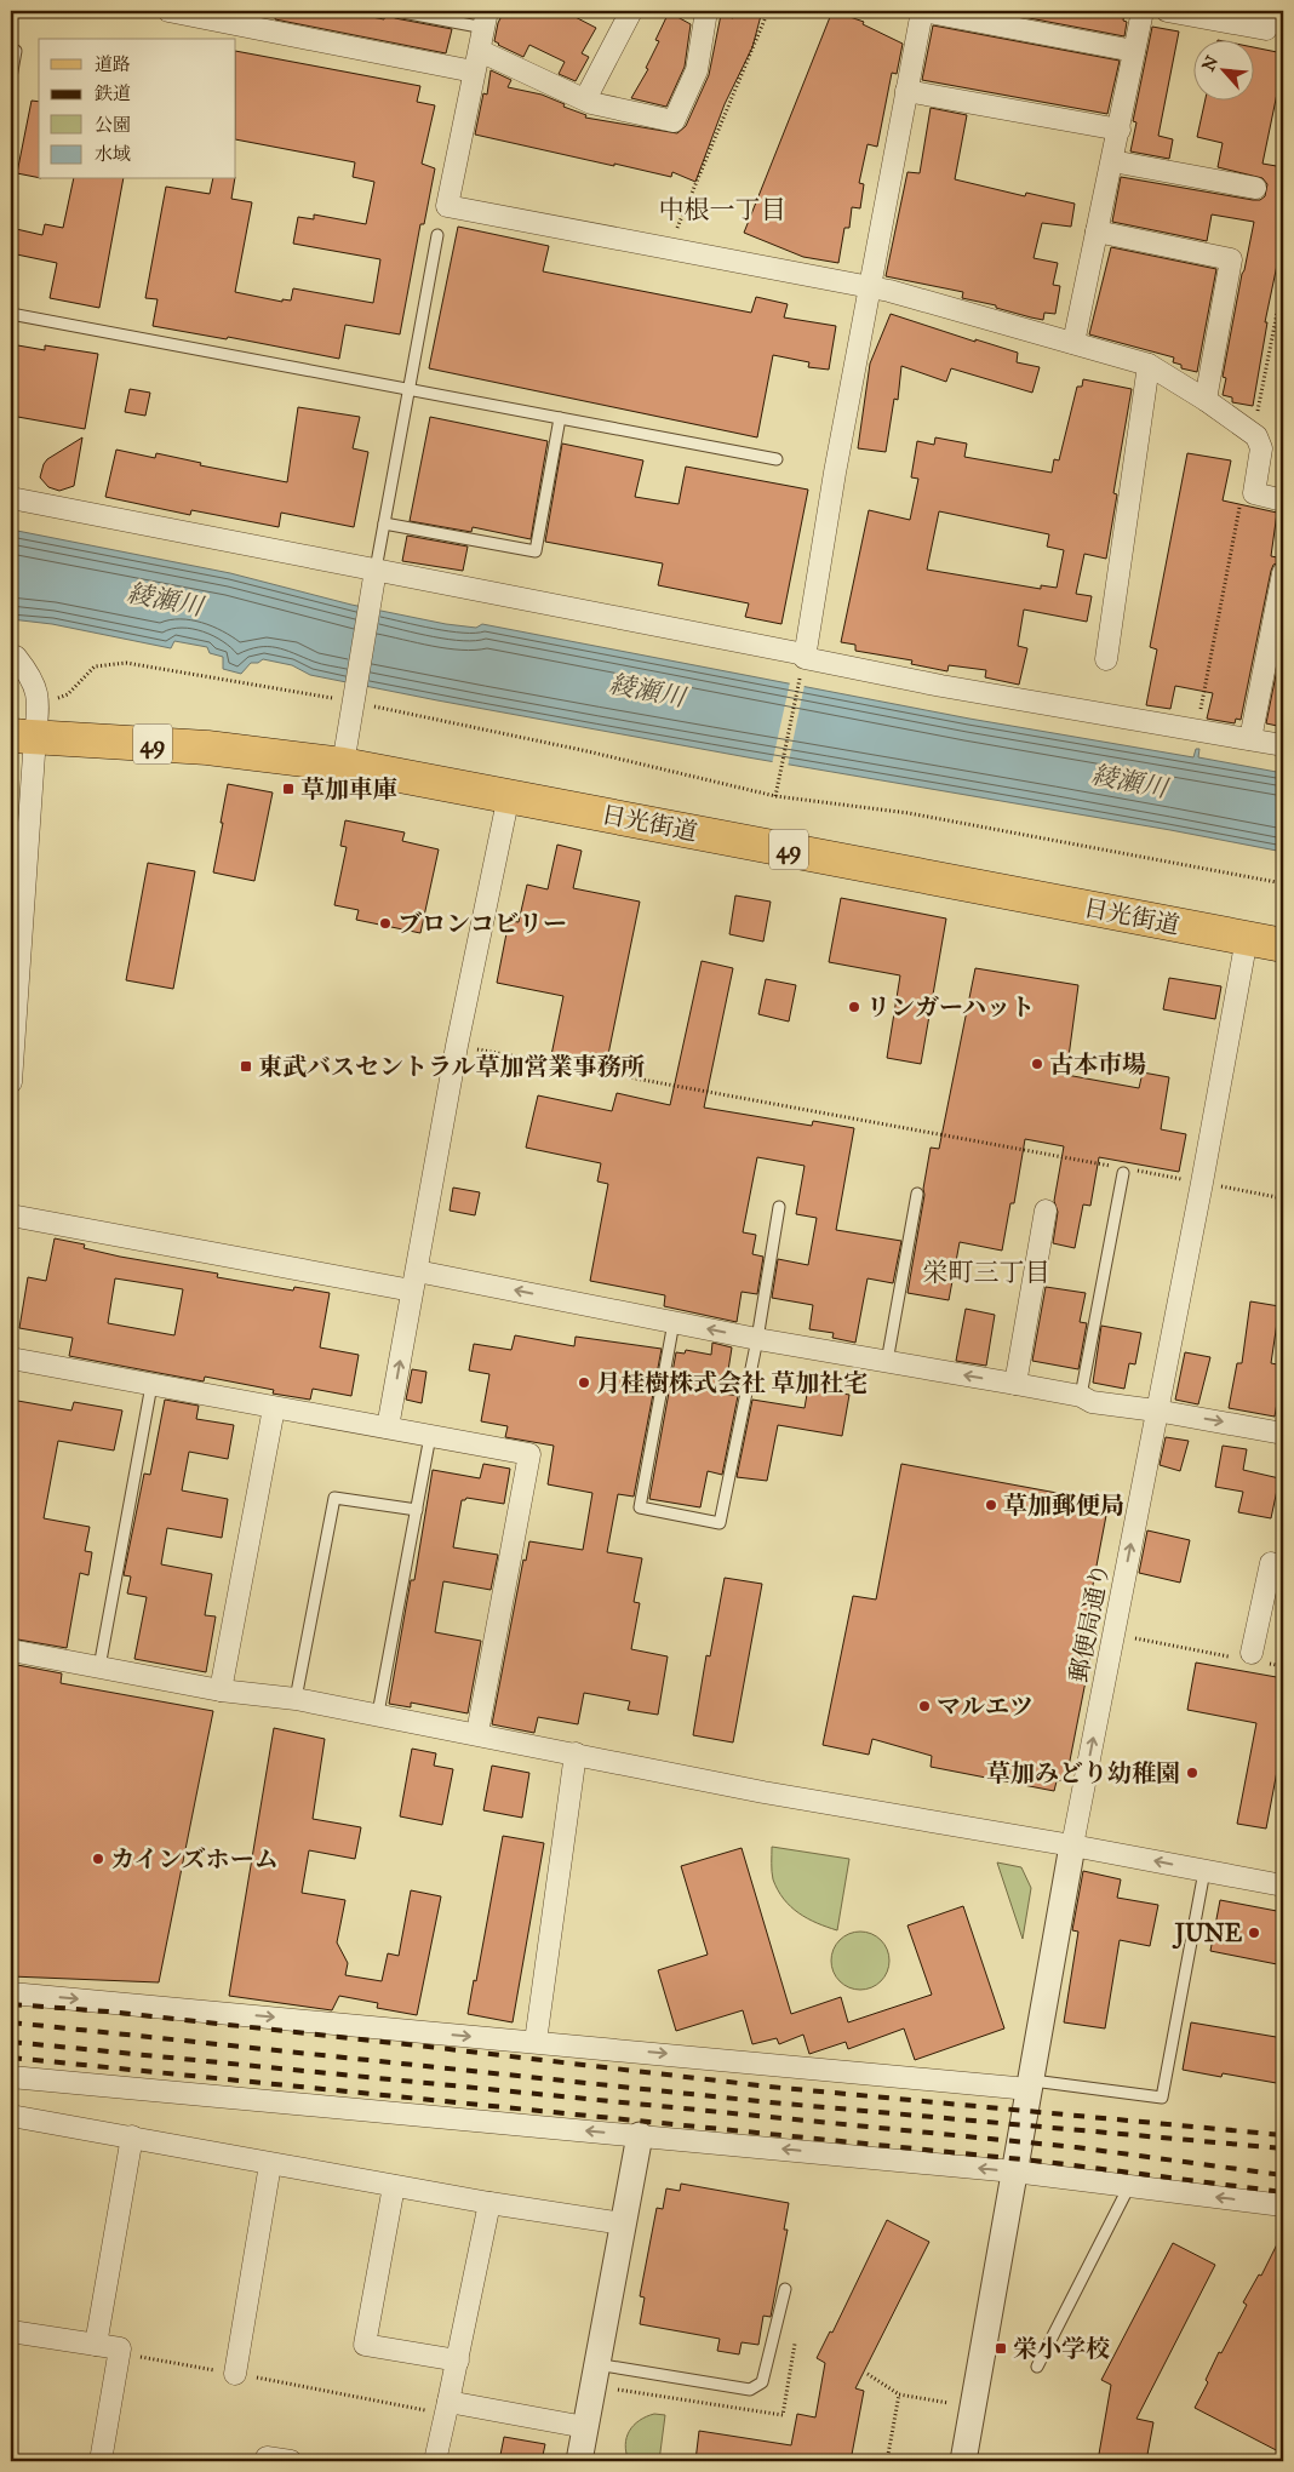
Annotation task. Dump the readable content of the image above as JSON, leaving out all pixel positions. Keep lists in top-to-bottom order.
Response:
{
  "streets": {
    "main road": ["49", "日光街道"],
    "street": ["郵便局通り"]
  },
  "crossings": [
    ["日光街道", "郵便局通り"]
  ],
  "one_way": ["郵便局通り"],
  "districts": ["中根一丁目", "栄町三丁目"],
  "water": ["綾瀬川"],
  "places": {
    "transit": ["草加車庫", "東武バスセントラル草加営業事務所", "栄小学校"],
    "other": [
      "ブロンコビリー",
      "リンガーハット",
      "古本市場",
      "月桂樹株式会社 草加社宅",
      "草加郵便局",
      "マルエツ",
      "草加みどり幼稚園",
      "カインズホーム",
      "JUNE"
    ]
  },
  "legend": [
    "道路",
    "鉄道",
    "公園",
    "水域"
  ],
  "north": "top left"
}
